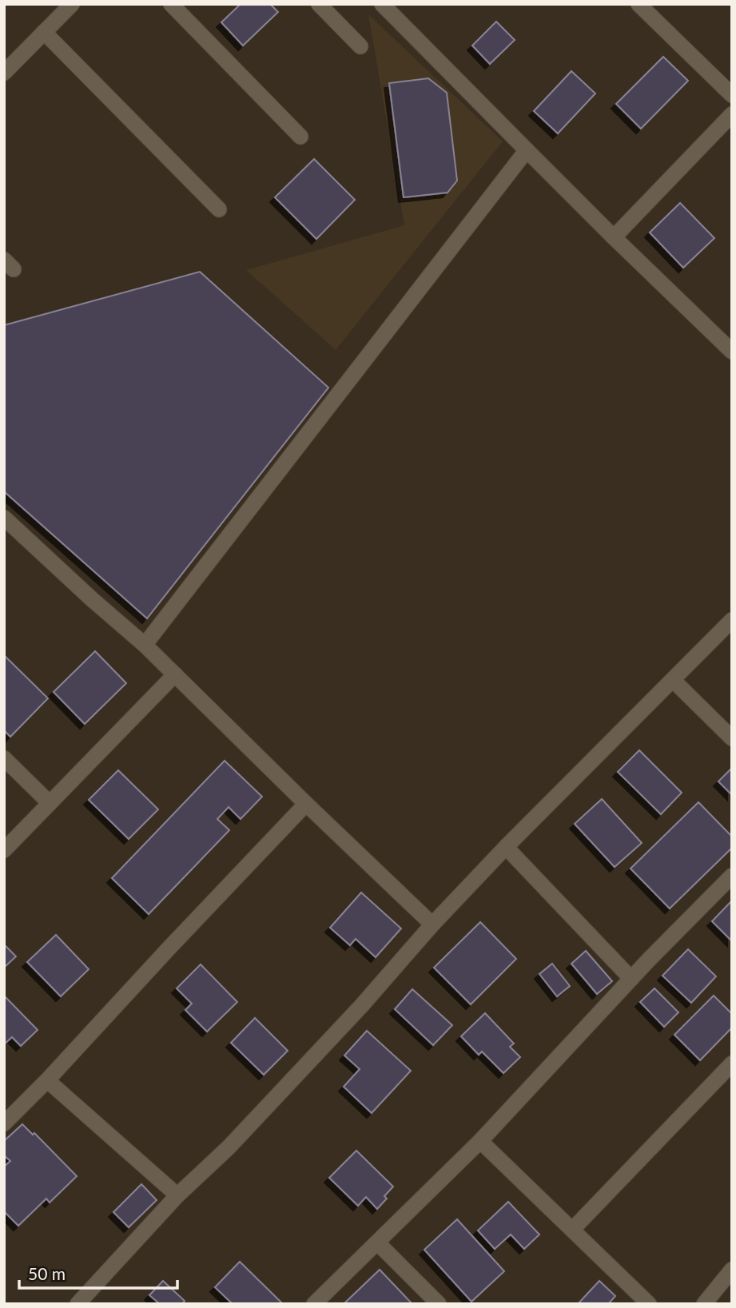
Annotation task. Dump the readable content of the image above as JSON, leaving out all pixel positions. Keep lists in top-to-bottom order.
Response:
{
  "scale_bar": "50 m"
}
